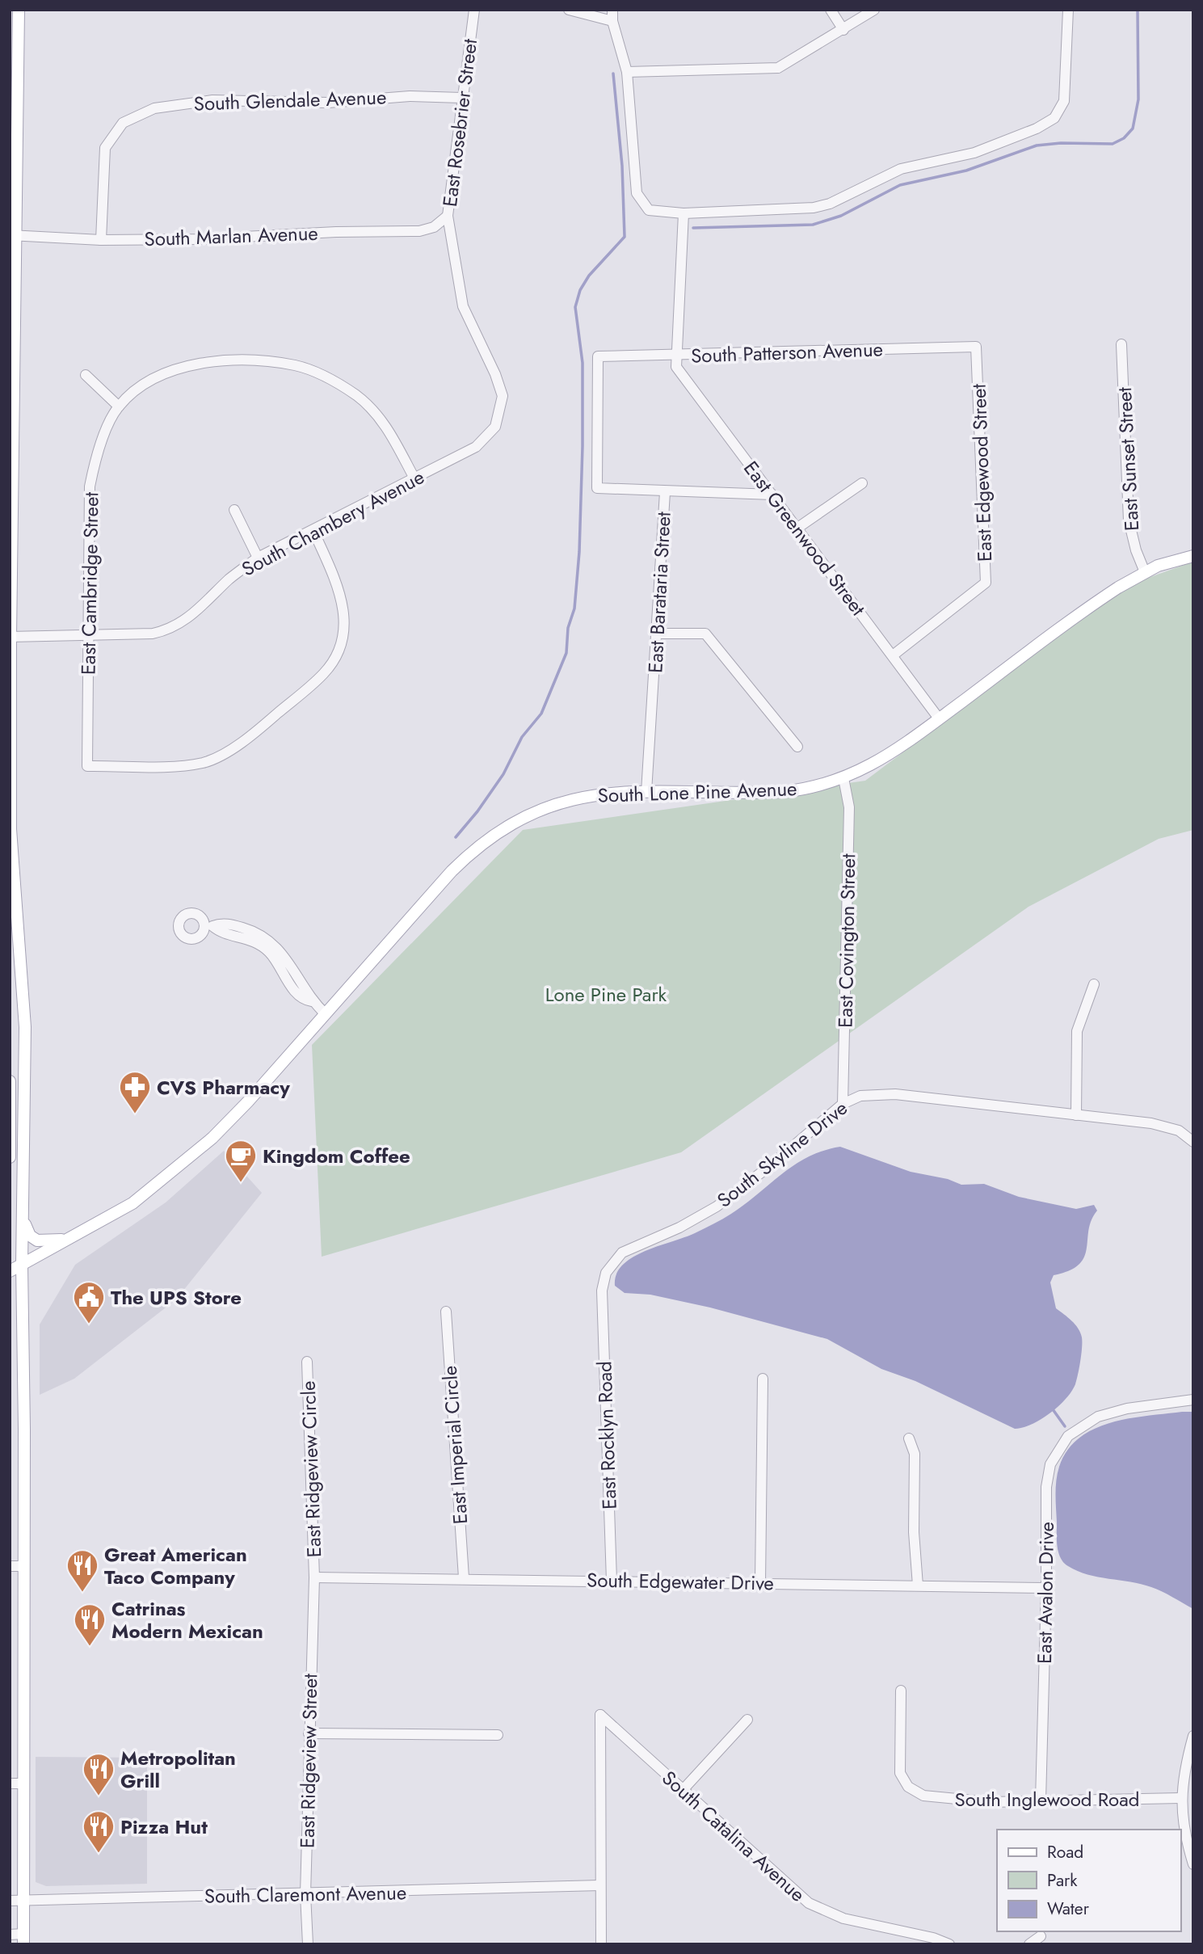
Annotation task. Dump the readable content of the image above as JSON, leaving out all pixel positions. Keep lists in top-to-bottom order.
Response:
{
  "streets": {
    "main road": ["South Lone Pine Avenue"],
    "street": [
      "South Glendale Avenue",
      "East Rosebrier Street",
      "South Marlan Avenue",
      "South Patterson Avenue",
      "East Sunset Street",
      "East Edgewood Street",
      "South Chambery Avenue",
      "East Greenwood Street",
      "East Cambridge Street",
      "East Barataria Street",
      "East Covington Street",
      "South Skyline Drive",
      "East Rocklyn Road",
      "East Imperial Circle",
      "East Ridgeview Circle",
      "South Edgewater Drive",
      "East Avalon Drive",
      "East Ridgeview Street",
      "South Inglewood Road",
      "South Catalina Avenue",
      "South Claremont Avenue"
    ]
  },
  "crossings": [
    ["South Glendale Avenue", "East Rosebrier Street"],
    ["South Glendale Avenue", "South Marlan Avenue"],
    ["East Rosebrier Street", "South Marlan Avenue"],
    ["East Rosebrier Street", "South Chambery Avenue"],
    ["South Patterson Avenue", "East Edgewood Street"],
    ["South Patterson Avenue", "East Greenwood Street"],
    ["South Patterson Avenue", "East Barataria Street"],
    ["East Sunset Street", "South Lone Pine Avenue"],
    ["East Edgewood Street", "East Greenwood Street"],
    ["South Chambery Avenue", "East Cambridge Street"],
    ["East Greenwood Street", "South Lone Pine Avenue"],
    ["East Barataria Street", "South Lone Pine Avenue"],
    ["South Lone Pine Avenue", "East Covington Street"],
    ["East Covington Street", "South Skyline Drive"],
    ["South Skyline Drive", "East Rocklyn Road"],
    ["East Rocklyn Road", "South Edgewater Drive"],
    ["East Imperial Circle", "South Edgewater Drive"],
    ["East Ridgeview Circle", "South Edgewater Drive"],
    ["East Ridgeview Circle", "East Ridgeview Street"],
    ["South Edgewater Drive", "East Avalon Drive"],
    ["South Edgewater Drive", "East Ridgeview Street"],
    ["East Avalon Drive", "South Inglewood Road"],
    ["East Ridgeview Street", "South Claremont Avenue"],
    ["South Catalina Avenue", "South Claremont Avenue"]
  ],
  "parks": ["Lone Pine Park"],
  "places": {
    "pharmacy": ["CVS Pharmacy"],
    "cafe": ["Kingdom Coffee"],
    "public building": ["The UPS Store"],
    "restaurant": [
      "Great American Taco Company",
      "Catrinas Modern Mexican",
      "Metropolitan Grill",
      "Pizza Hut"
    ]
  },
  "legend": ["Road", "Park", "Water"]
}
